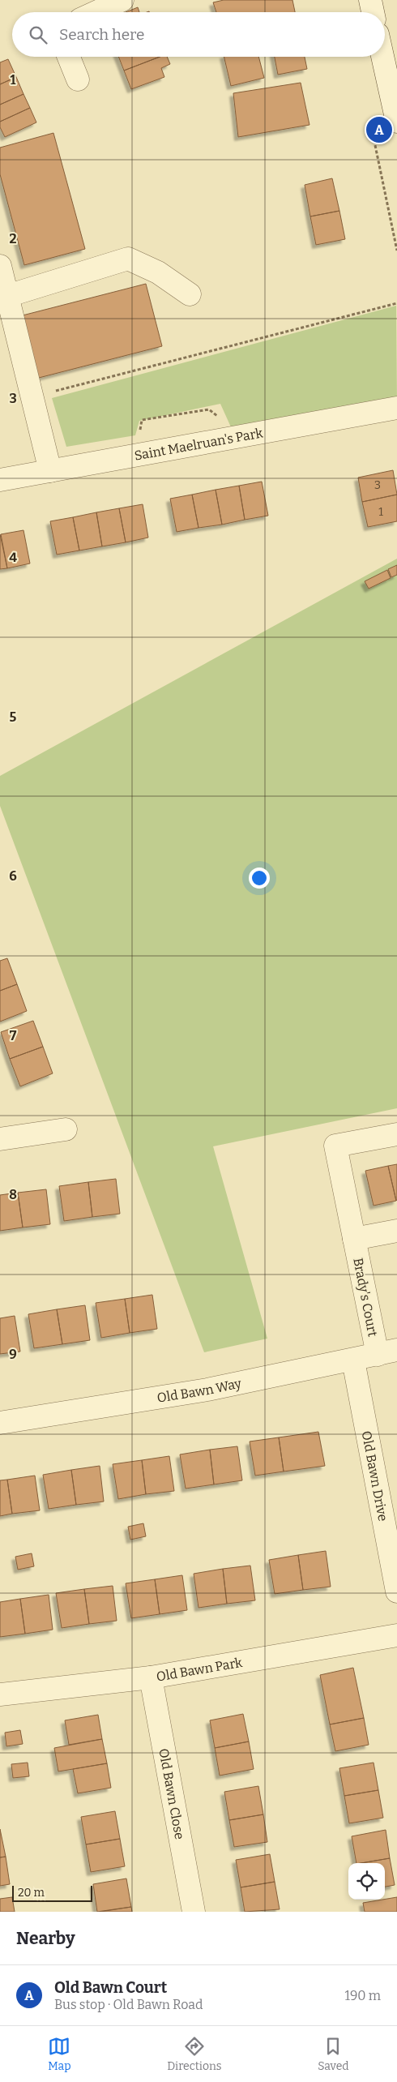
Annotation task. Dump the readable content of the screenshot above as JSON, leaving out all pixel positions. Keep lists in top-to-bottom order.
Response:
{
  "streets": {
    "street": [
      "Saint Maelruan's Park",
      "Brady's Court",
      "Old Bawn Way",
      "Old Bawn Drive",
      "Old Bawn Park",
      "Old Bawn Close"
    ]
  },
  "crossings": [
    ["Brady's Court", "Old Bawn Way"],
    ["Old Bawn Way", "Old Bawn Drive"],
    ["Old Bawn Park", "Old Bawn Close"]
  ],
  "house_numbers": ["3", "1"],
  "scale_bar": "20 m",
  "page": {
    "search": "Search here",
    "pins": "A",
    "scale": "20 m",
    "heading": "Nearby",
    "list": [
      {
        "mark": "A",
        "name": "Old Bawn Court",
        "note": "Bus stop · Old Bawn Road",
        "value": "190 m"
      }
    ],
    "nav": ["Map", "Directions", "Saved"]
  },
  "grid": {
    "rows": [
      "1",
      "2",
      "3",
      "4",
      "5",
      "6",
      "7",
      "8",
      "9"
    ]
  }
}
